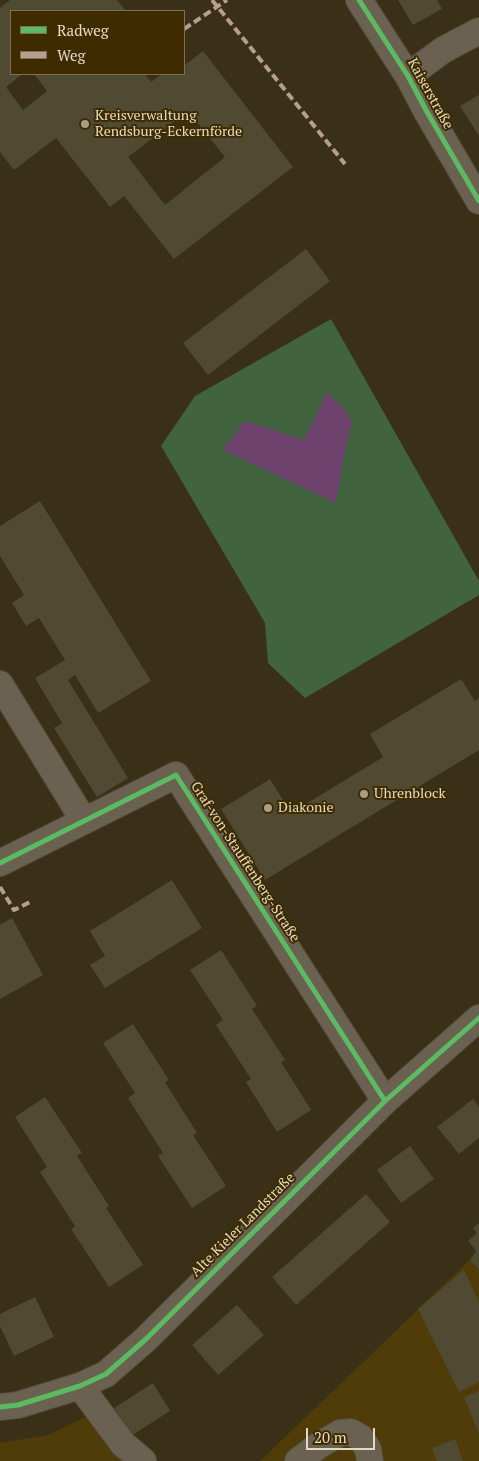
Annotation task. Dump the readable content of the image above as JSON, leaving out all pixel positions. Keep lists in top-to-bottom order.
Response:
{
  "streets": {
    "street": ["Kaiserstraße", "Graf-von-Stauffenberg-Straße", "Alte Kieler Landstraße"]
  },
  "crossings": [
    ["Graf-von-Stauffenberg-Straße", "Alte Kieler Landstraße"]
  ],
  "places": ["Kreisverwaltung Rendsburg-Eckernförde", "Uhrenblock", "Diakonie"],
  "legend": ["Radweg", "Weg"],
  "scale_bar": "20 m"
}
